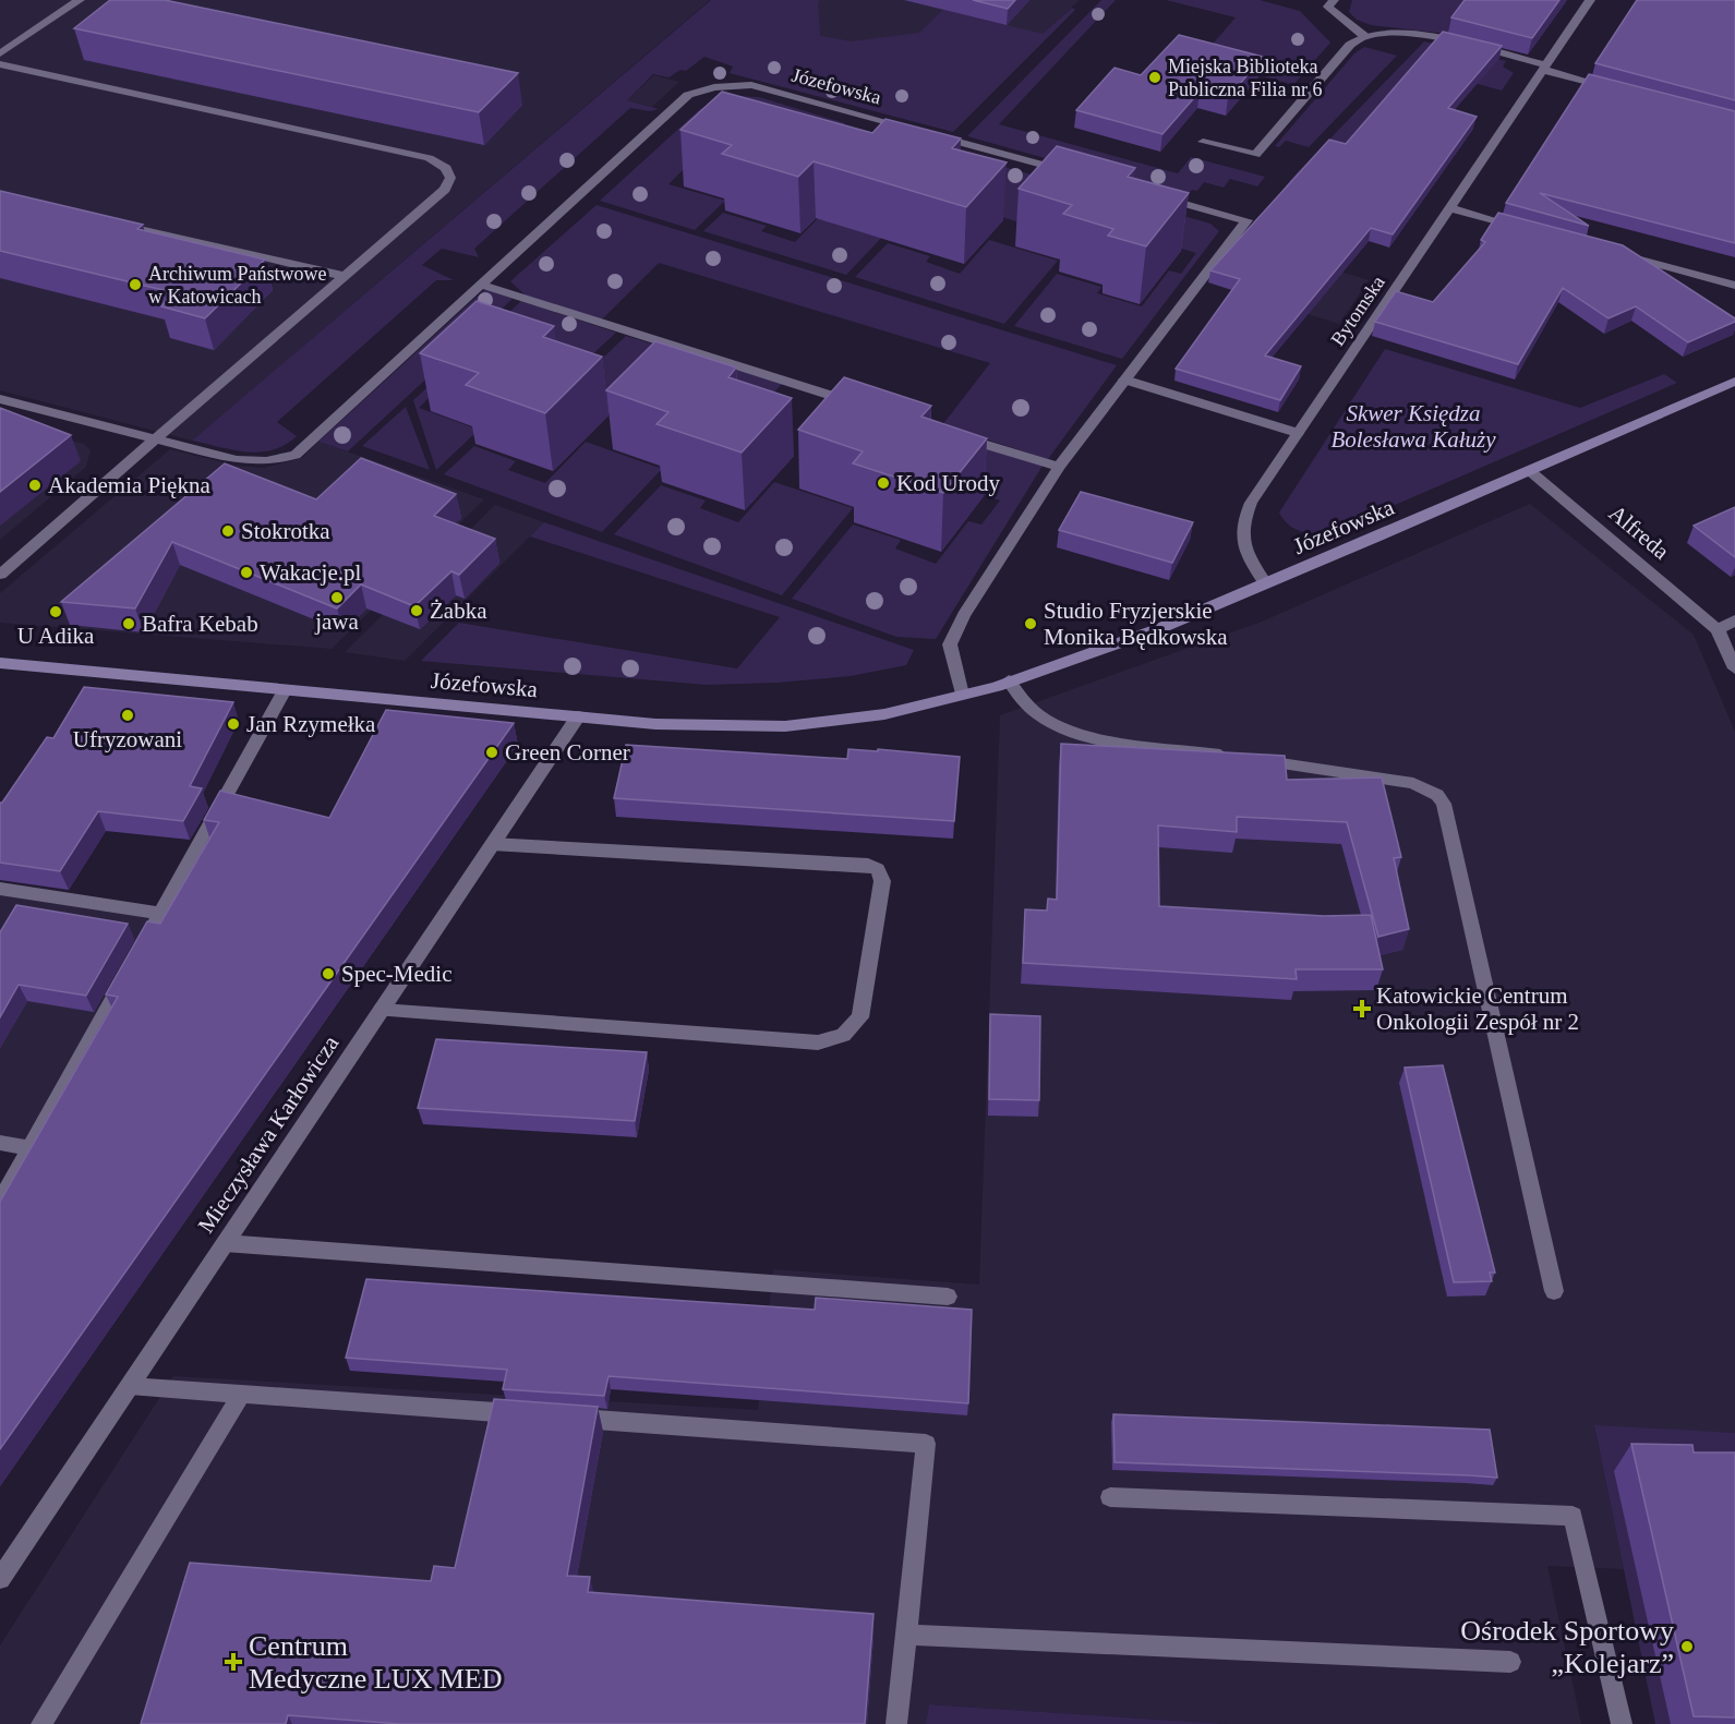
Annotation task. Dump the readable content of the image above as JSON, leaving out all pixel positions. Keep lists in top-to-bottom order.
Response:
{
  "streets": {
    "street": [
      "Józefowska",
      "Bytomska",
      "Alfreda",
      "Mieczysława Karłowicza"
    ]
  },
  "crossings": [
    ["Józefowska", "Bytomska"],
    ["Józefowska", "Alfreda"],
    ["Józefowska", "Mieczysława Karłowicza"]
  ],
  "parks": ["Skwer Księdza Bolesława Kałuży"],
  "places": {
    "other": [
      "Miejska Biblioteka Publiczna Filia nr 6",
      "Archiwum Państwowe w Katowicach",
      "Kod Urody",
      "Akademia Piękna",
      "Stokrotka",
      "Wakacje.pl",
      "jawa",
      "Żabka",
      "U Adika",
      "Bafra Kebab",
      "Studio Fryzjerskie Monika Będkowska",
      "Ufryzowani",
      "Jan Rzymełka",
      "Green Corner",
      "Spec-Medic",
      "Ośrodek Sportowy „Kolejarz”"
    ],
    "health": ["Katowickie Centrum Onkologii Zespół nr 2", "Centrum Medyczne LUX MED"]
  }
}
